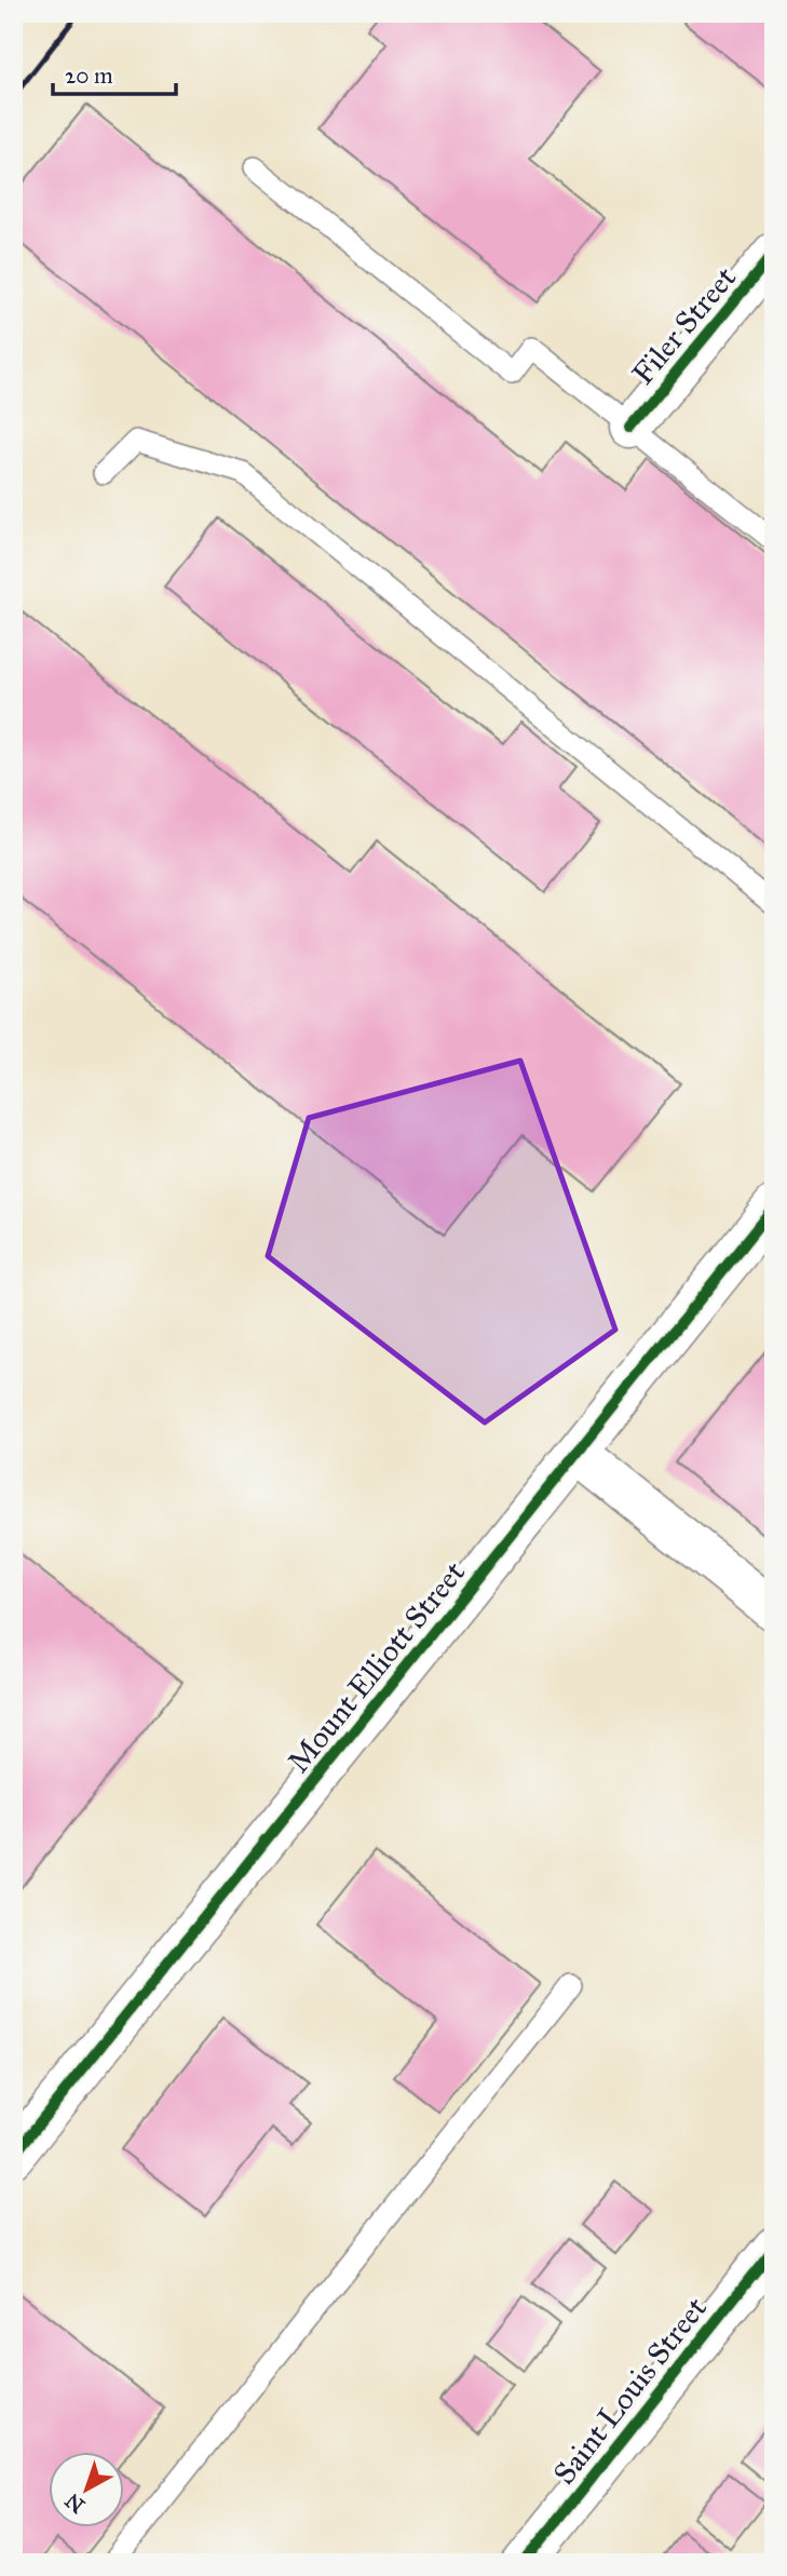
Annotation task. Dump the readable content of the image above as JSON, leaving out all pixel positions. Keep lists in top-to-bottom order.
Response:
{
  "streets": {
    "street": ["Filer Street", "Mount Elliott Street", "Saint Louis Street"]
  },
  "scale_bar": "20 m",
  "north": "bottom left"
}
